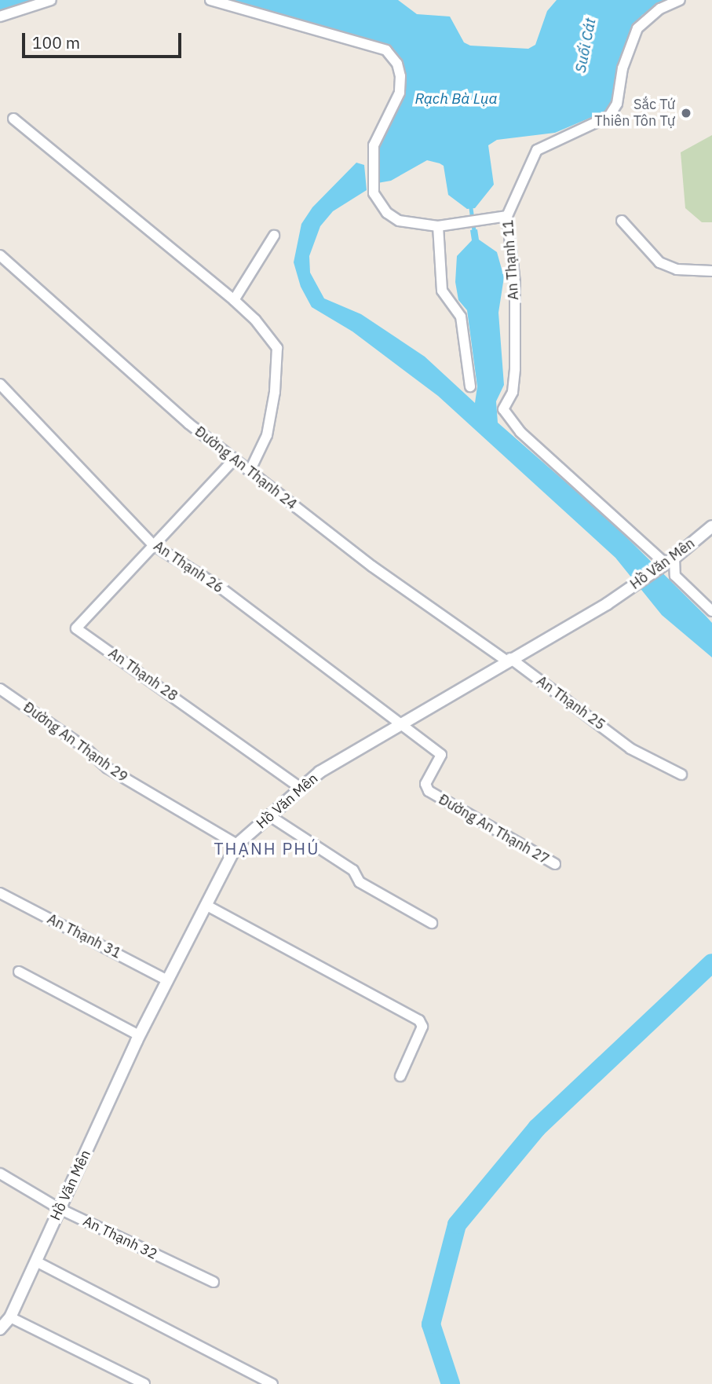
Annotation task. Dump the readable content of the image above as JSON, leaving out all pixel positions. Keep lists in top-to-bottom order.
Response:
{
  "streets": {
    "street": [
      "An Thạnh 11",
      "Đường An Thạnh 24",
      "Hồ Văn Mên",
      "An Thạnh 26",
      "An Thạnh 28",
      "An Thạnh 25",
      "Đường An Thạnh 29",
      "Đường An Thạnh 27",
      "An Thạnh 31",
      "An Thạnh 32"
    ]
  },
  "crossings": [
    ["An Thạnh 11", "Hồ Văn Mên"],
    ["Đường An Thạnh 24", "Hồ Văn Mên"],
    ["Đường An Thạnh 24", "An Thạnh 25"],
    ["Hồ Văn Mên", "An Thạnh 26"],
    ["Hồ Văn Mên", "An Thạnh 28"],
    ["Hồ Văn Mên", "An Thạnh 25"],
    ["Hồ Văn Mên", "Đường An Thạnh 29"],
    ["Hồ Văn Mên", "Đường An Thạnh 27"],
    ["Hồ Văn Mên", "An Thạnh 31"],
    ["Hồ Văn Mên", "An Thạnh 32"],
    ["An Thạnh 26", "An Thạnh 28"],
    ["An Thạnh 26", "Đường An Thạnh 27"]
  ],
  "districts": ["THẠNH PHÚ"],
  "water": ["Suối Cát", "Rạch Bà Lụa"],
  "places": ["Sắc Tứ Thiên Tôn Tự"],
  "scale_bar": "100 m"
}
